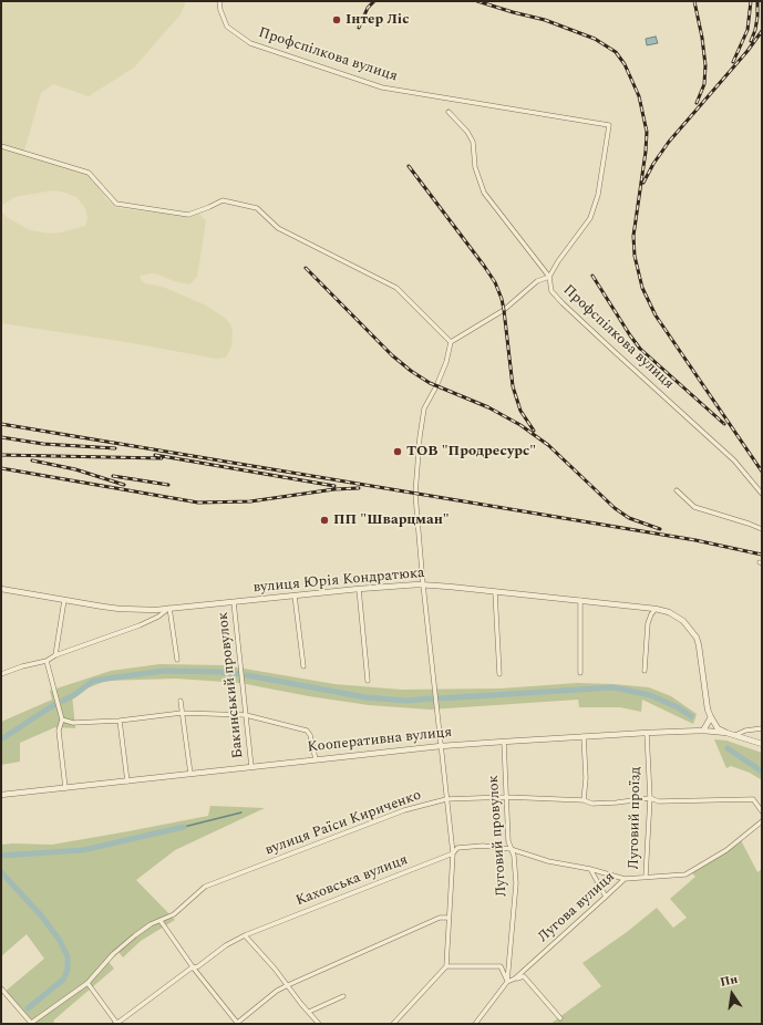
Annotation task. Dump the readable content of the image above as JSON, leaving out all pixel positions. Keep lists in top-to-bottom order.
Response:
{
  "streets": {
    "street": [
      "Профспілкова вулиця",
      "вулиця Юрія Кондратюка",
      "Бакинський провулок",
      "Кооперативна вулиця",
      "Луговий проїзд",
      "вулиця Раїси Кириченко",
      "Луговий провулок",
      "Каховська вулиця",
      "Лугова вулиця"
    ]
  },
  "crossings": [
    ["вулиця Юрія Кондратюка", "Бакинський провулок"],
    ["вулиця Юрія Кондратюка", "Кооперативна вулиця"],
    ["Бакинський провулок", "Кооперативна вулиця"],
    ["Кооперативна вулиця", "Луговий проїзд"],
    ["Кооперативна вулиця", "Луговий провулок"],
    ["Луговий проїзд", "вулиця Раїси Кириченко"],
    ["Луговий проїзд", "Лугова вулиця"],
    ["вулиця Раїси Кириченко", "Луговий провулок"],
    ["Луговий провулок", "Каховська вулиця"],
    ["Луговий провулок", "Лугова вулиця"],
    ["Каховська вулиця", "Лугова вулиця"]
  ],
  "places": ["Інтер Ліс", "ТОВ \"Продресурс\"", "ПП \"Шварцман\""],
  "north": "top"
}
